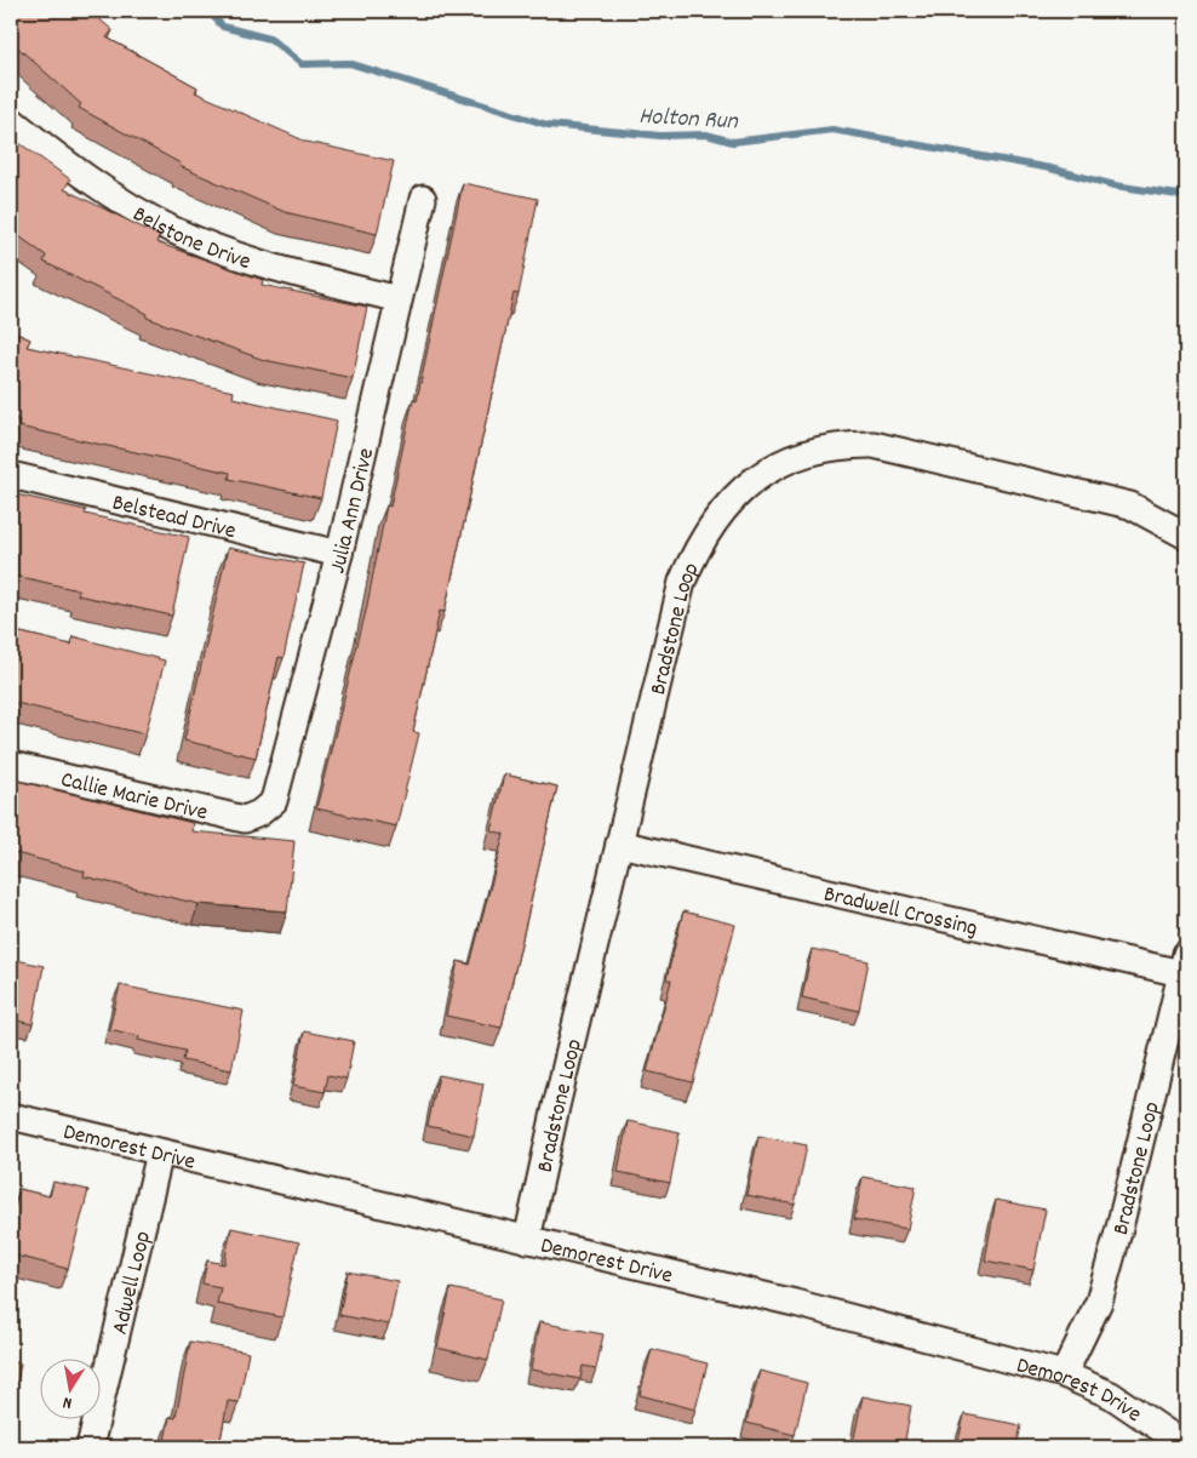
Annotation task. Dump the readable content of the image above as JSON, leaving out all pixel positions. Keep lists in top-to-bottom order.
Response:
{
  "streets": {
    "street": [
      "Belstone Drive",
      "Julia Ann Drive",
      "Belstead Drive",
      "Bradstone Loop",
      "Callie Marie Drive",
      "Bradwell Crossing",
      "Demorest Drive",
      "Adwell Loop"
    ]
  },
  "crossings": [
    ["Belstone Drive", "Julia Ann Drive"],
    ["Julia Ann Drive", "Belstead Drive"],
    ["Julia Ann Drive", "Callie Marie Drive"],
    ["Bradstone Loop", "Bradwell Crossing"],
    ["Bradstone Loop", "Demorest Drive"],
    ["Demorest Drive", "Adwell Loop"]
  ],
  "water": ["Holton Run"],
  "north": "bottom"
}
